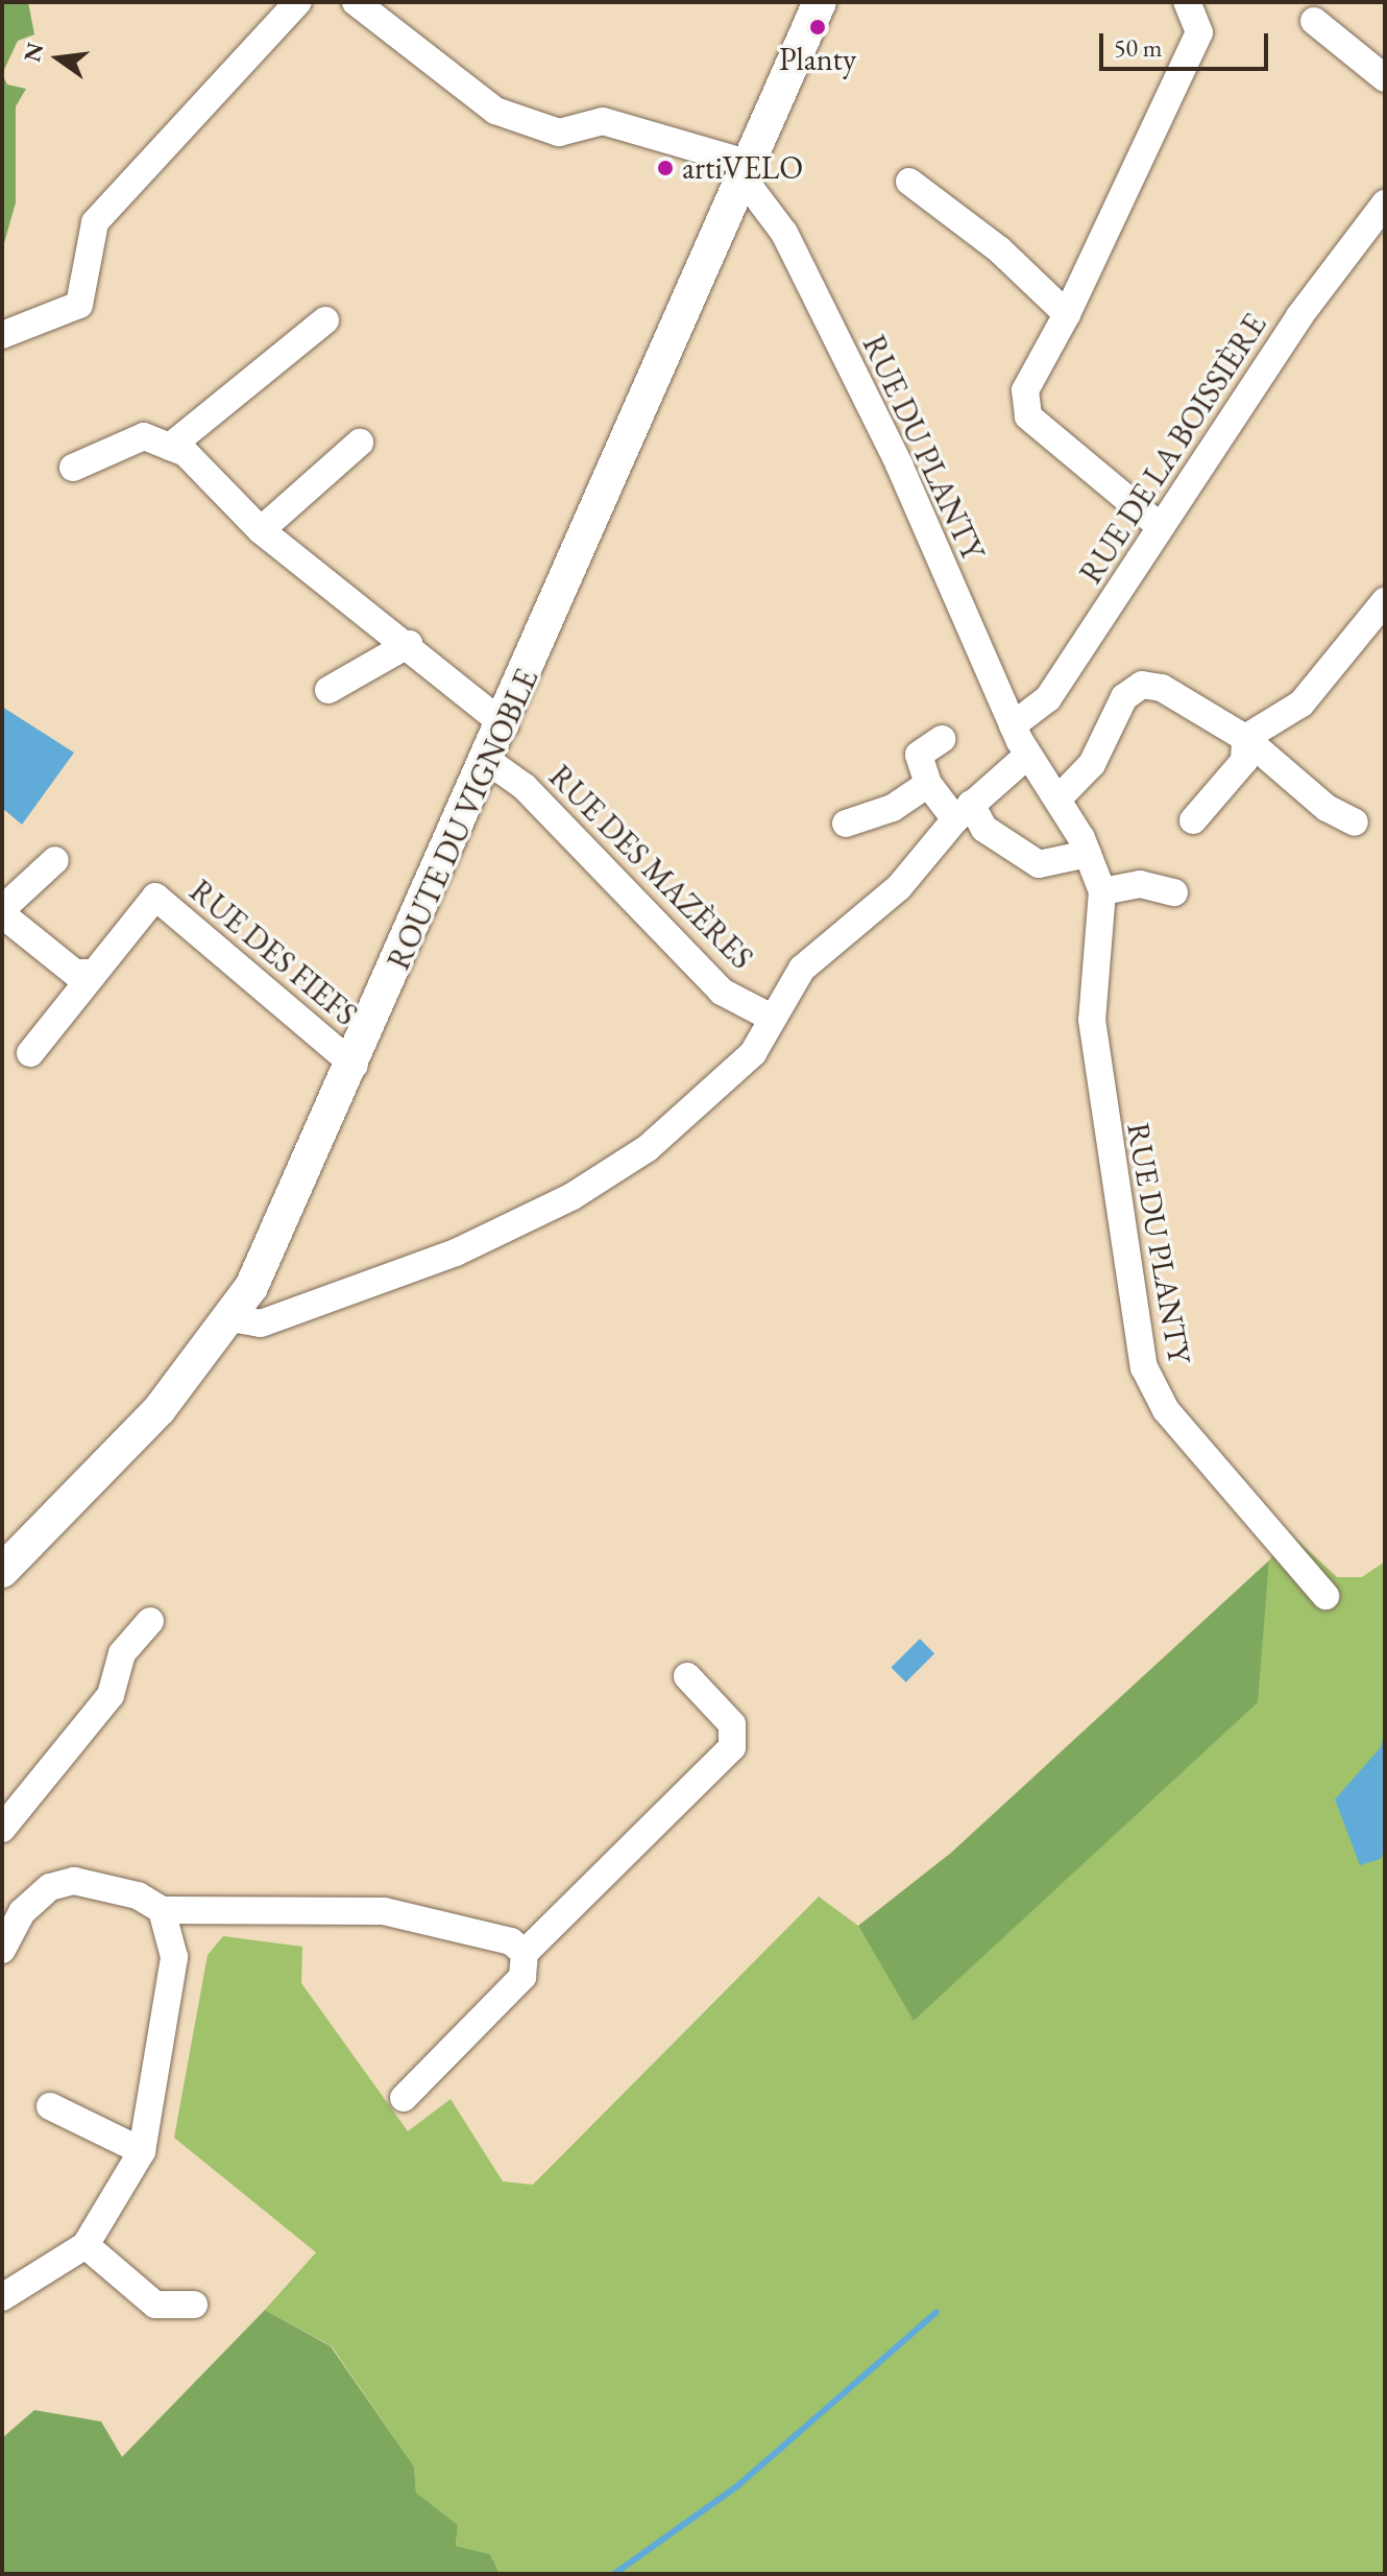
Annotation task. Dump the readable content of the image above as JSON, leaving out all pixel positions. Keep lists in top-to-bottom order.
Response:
{
  "streets": {
    "street": [
      "RUE DU PLANTY",
      "RUE DE LA BOISSIÈRE",
      "ROUTE DU VIGNOBLE",
      "RUE DES MAZÈRES",
      "RUE DES FIEFS"
    ]
  },
  "crossings": [
    ["RUE DU PLANTY", "RUE DE LA BOISSIÈRE"],
    ["RUE DU PLANTY", "ROUTE DU VIGNOBLE"],
    ["ROUTE DU VIGNOBLE", "RUE DES MAZÈRES"],
    ["ROUTE DU VIGNOBLE", "RUE DES FIEFS"]
  ],
  "places": ["Planty", "artiVELO"],
  "scale_bar": "50 m",
  "north": "left"
}
